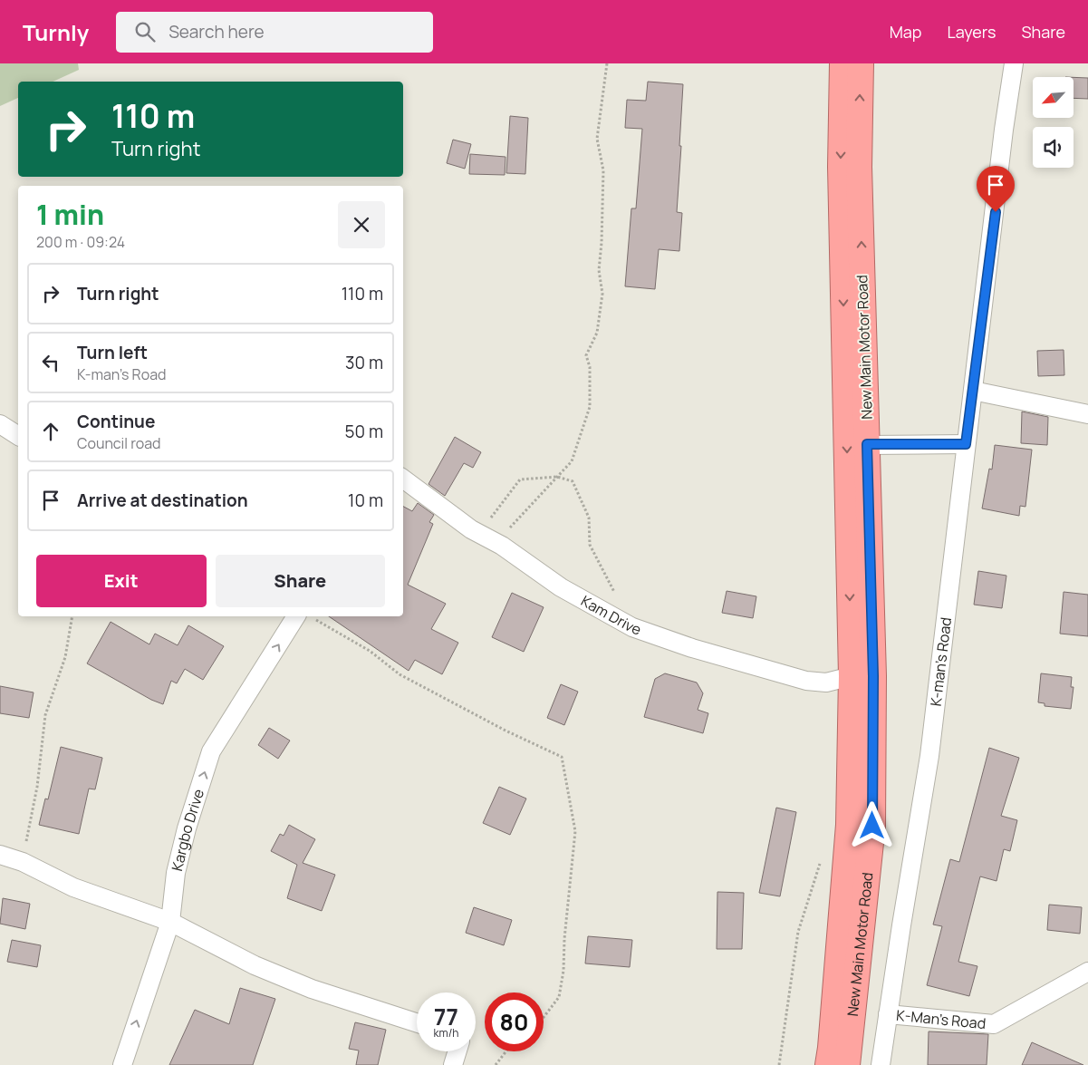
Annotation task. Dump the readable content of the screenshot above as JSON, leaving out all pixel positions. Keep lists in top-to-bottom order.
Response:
{
  "streets": {
    "highway": ["New Main Motor Road"],
    "street": [
      "Kam Drive",
      "K-man's Road",
      "Kargbo Drive",
      "K-Man's Road"
    ]
  },
  "crossings": [
    ["New Main Motor Road", "Kam Drive"],
    ["K-man's Road", "K-Man's Road"]
  ],
  "one_way": ["Kargbo Drive"],
  "north": "bottom left",
  "page": {
    "header": "Turnly",
    "search": "Search here",
    "nav": ["Map", "Layers", "Share"],
    "turn": ["110 m", "Turn right"],
    "heading": ["1 min", "200 m · 09:24"],
    "list": [
      {
        "name": "Turn right",
        "value": "110 m"
      },
      {
        "name": "Turn left",
        "note": "K-man's Road",
        "value": "30 m"
      },
      {
        "name": "Continue",
        "note": "Council road",
        "value": "50 m"
      },
      {
        "name": "Arrive at destination",
        "value": "10 m"
      }
    ],
    "buttons": ["Exit", "Share"],
    "speed": "77 km/h",
    "limit": "80"
  }
}
